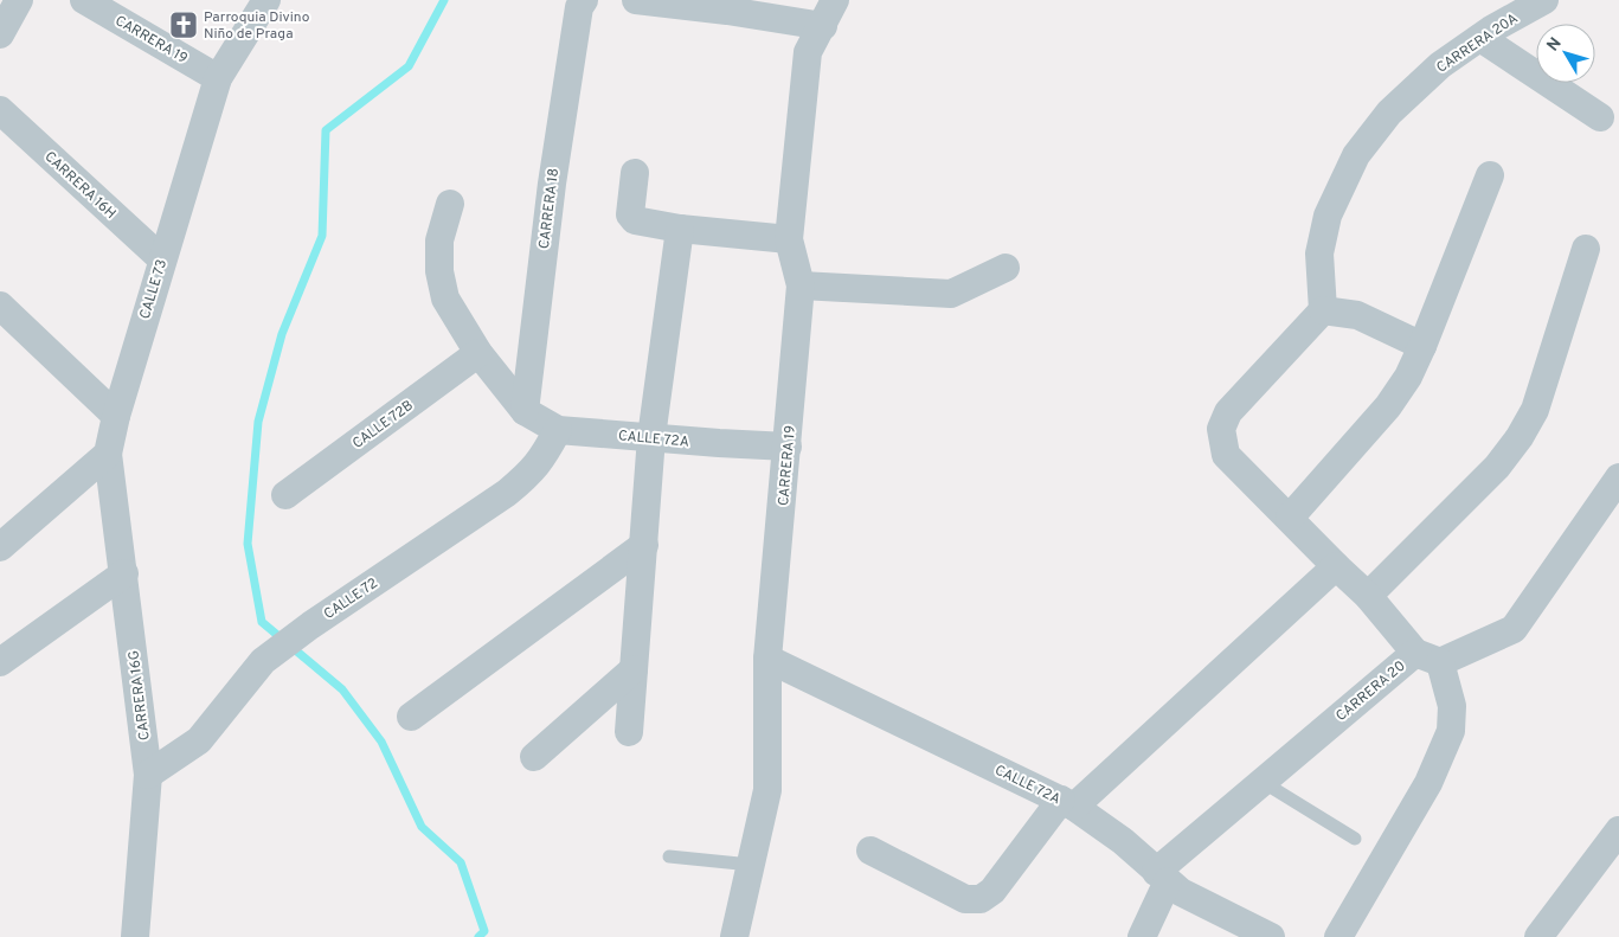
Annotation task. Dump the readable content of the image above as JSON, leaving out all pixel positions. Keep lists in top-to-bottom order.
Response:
{
  "streets": {
    "street": [
      "CARRERA 19",
      "CARRERA 20A",
      "CARRERA 16H",
      "CARRERA 18",
      "CALLE 73",
      "CALLE 72B",
      "CALLE 72A",
      "CALLE 72",
      "CARRERA 20",
      "CARRERA 16G"
    ]
  },
  "crossings": [
    ["CARRERA 19", "CALLE 73"],
    ["CARRERA 19", "CALLE 72A"],
    ["CARRERA 16H", "CALLE 73"],
    ["CARRERA 18", "CALLE 72A"],
    ["CALLE 73", "CARRERA 16G"],
    ["CALLE 72A", "CALLE 72"],
    ["CALLE 72A", "CARRERA 20"],
    ["CALLE 72", "CARRERA 16G"]
  ],
  "places": {
    "church": ["Parroquia Divino Niño de Praga"]
  },
  "north": "top left"
}
